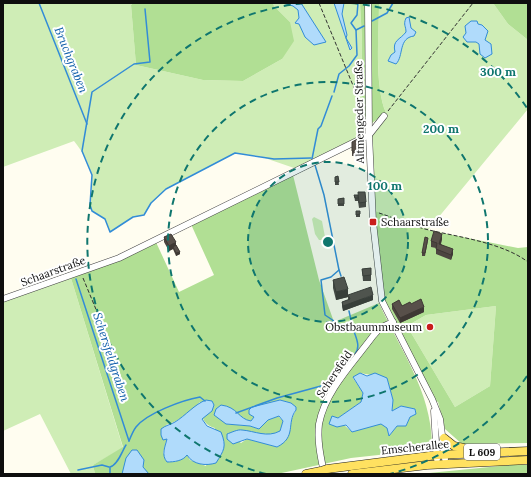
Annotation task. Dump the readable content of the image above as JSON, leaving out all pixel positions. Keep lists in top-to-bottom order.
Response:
{
  "streets": {
    "main road": ["Emscherallee", "L 609"],
    "street": ["Altmengeder Straße", "Schaarstraße", "Schersfeld"]
  },
  "crossings": [
    ["Altmengeder Straße", "Schaarstraße"],
    ["Altmengeder Straße", "Schersfeld"],
    ["Altmengeder Straße", "Emscherallee"],
    ["Schersfeld", "Emscherallee"]
  ],
  "water": ["Bruchgraben", "Schersfeldgraben"],
  "places": {
    "transit": ["Schaarstraße"],
    "other": ["Obstbaummuseum"]
  },
  "rings": ["300 m", "200 m", "100 m"]
}
